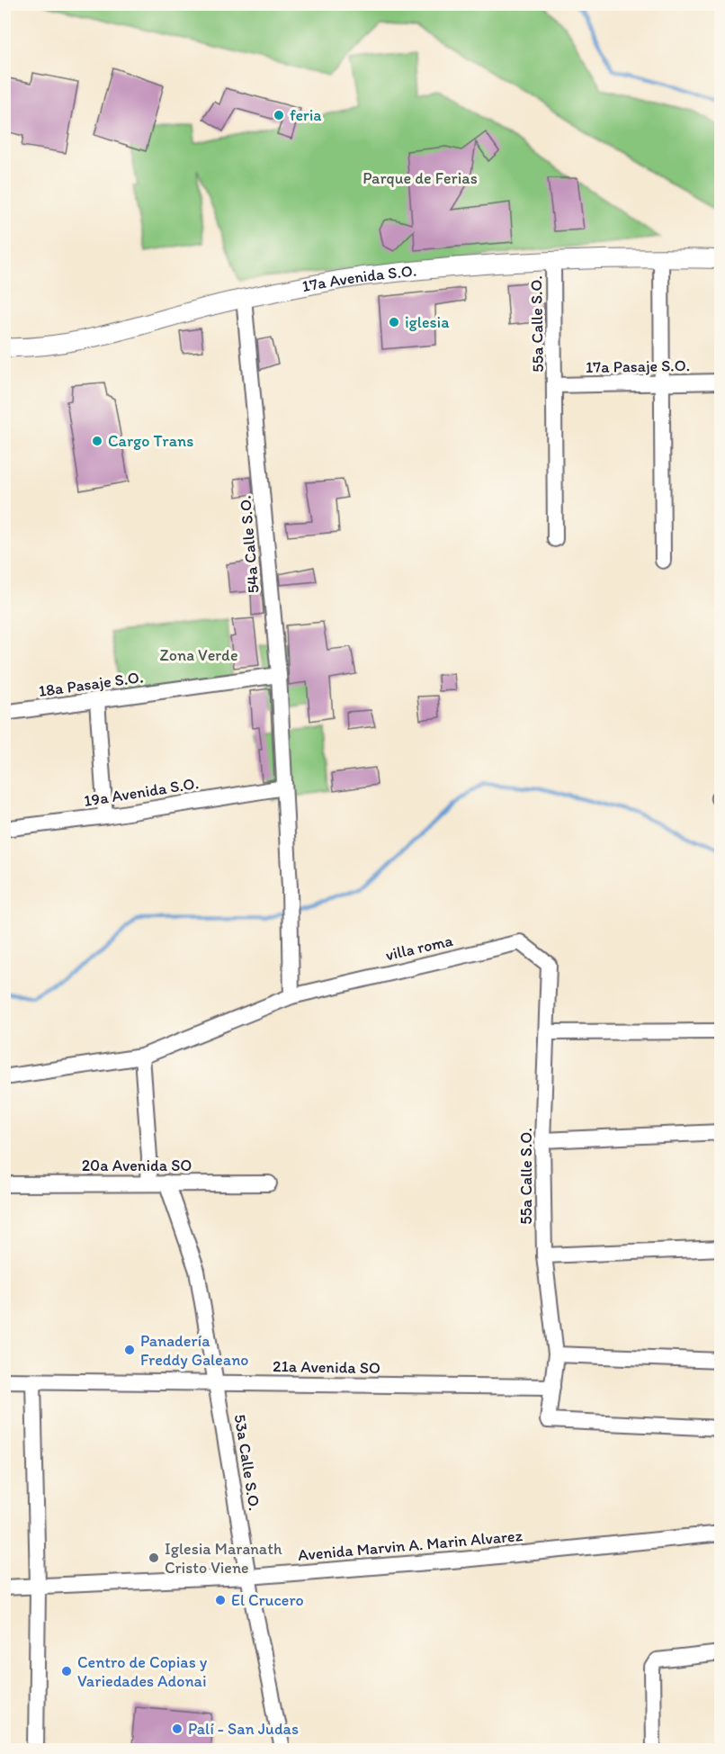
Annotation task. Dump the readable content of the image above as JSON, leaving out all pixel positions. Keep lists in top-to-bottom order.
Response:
{
  "streets": {
    "street": [
      "17a Avenida S.O.",
      "55a Calle S.O.",
      "17a Pasaje S.O.",
      "54a Calle S.O.",
      "18a Pasaje S.O.",
      "19a Avenida S.O.",
      "villa roma",
      "20a Avenida SO",
      "21a Avenida SO",
      "53a Calle S.O.",
      "Avenida Marvin A. Marin Alvarez"
    ]
  },
  "crossings": [
    ["17a Avenida S.O.", "55a Calle S.O."],
    ["17a Avenida S.O.", "54a Calle S.O."],
    ["55a Calle S.O.", "17a Pasaje S.O."],
    ["55a Calle S.O.", "villa roma"],
    ["55a Calle S.O.", "21a Avenida SO"],
    ["54a Calle S.O.", "18a Pasaje S.O."],
    ["54a Calle S.O.", "19a Avenida S.O."],
    ["20a Avenida SO", "53a Calle S.O."],
    ["21a Avenida SO", "53a Calle S.O."],
    ["53a Calle S.O.", "Avenida Marvin A. Marin Alvarez"]
  ],
  "parks": ["Parque de Ferias", "Zona Verde"],
  "places": [
    "feria",
    "iglesia",
    "Cargo Trans",
    "Panadería Freddy Galeano",
    "Iglesia Maranath Cristo Viene",
    "El Crucero",
    "Centro de Copias y Variedades Adonai",
    "Palí - San Judas"
  ]
}
